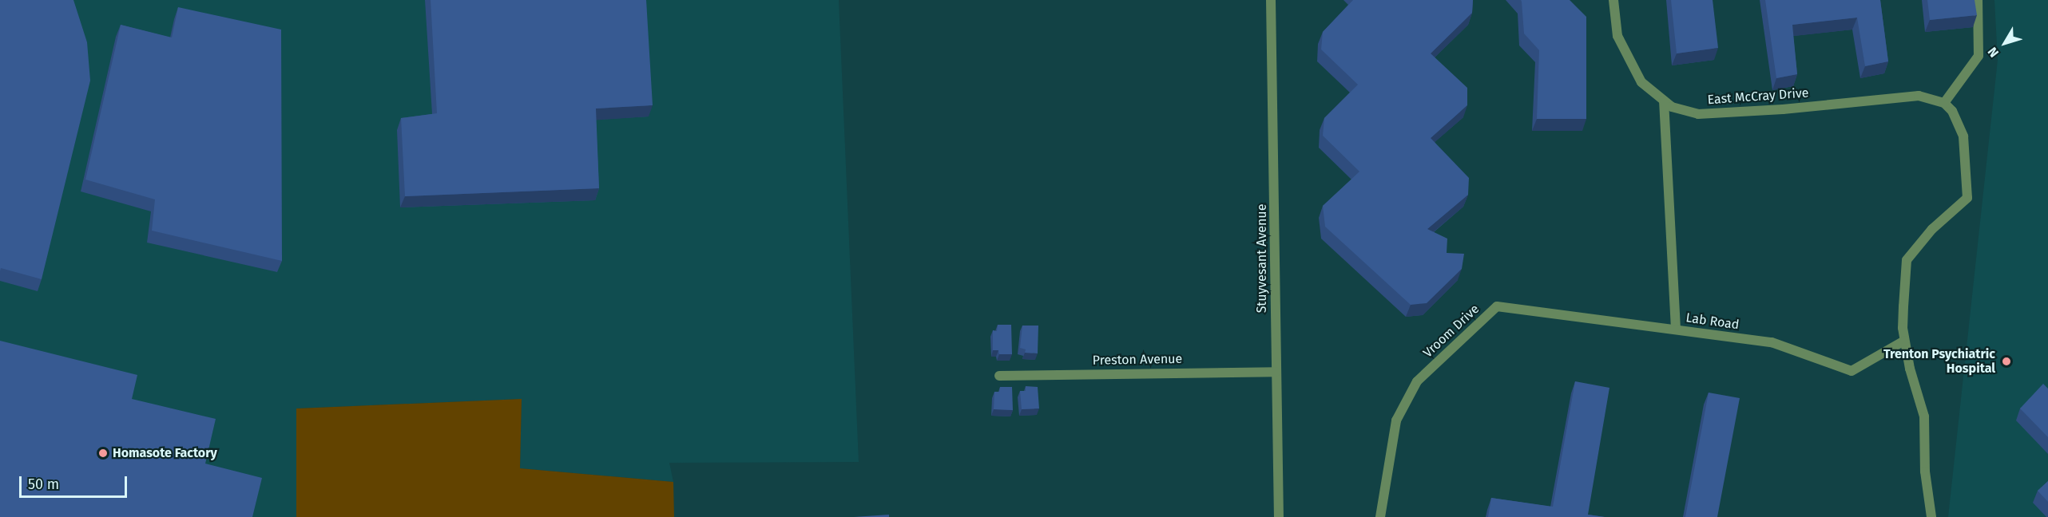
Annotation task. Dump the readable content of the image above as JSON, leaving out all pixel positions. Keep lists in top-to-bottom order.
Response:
{
  "streets": {
    "street": [
      "East McCray Drive",
      "Stuyvesant Avenue",
      "Lab Road",
      "Vroom Drive",
      "Preston Avenue"
    ]
  },
  "crossings": [
    ["East McCray Drive", "Lab Road"],
    ["Stuyvesant Avenue", "Preston Avenue"],
    ["Lab Road", "Vroom Drive"]
  ],
  "places": ["Trenton Psychiatric Hospital", "Homasote Factory"],
  "scale_bar": "50 m",
  "north": "bottom left"
}
